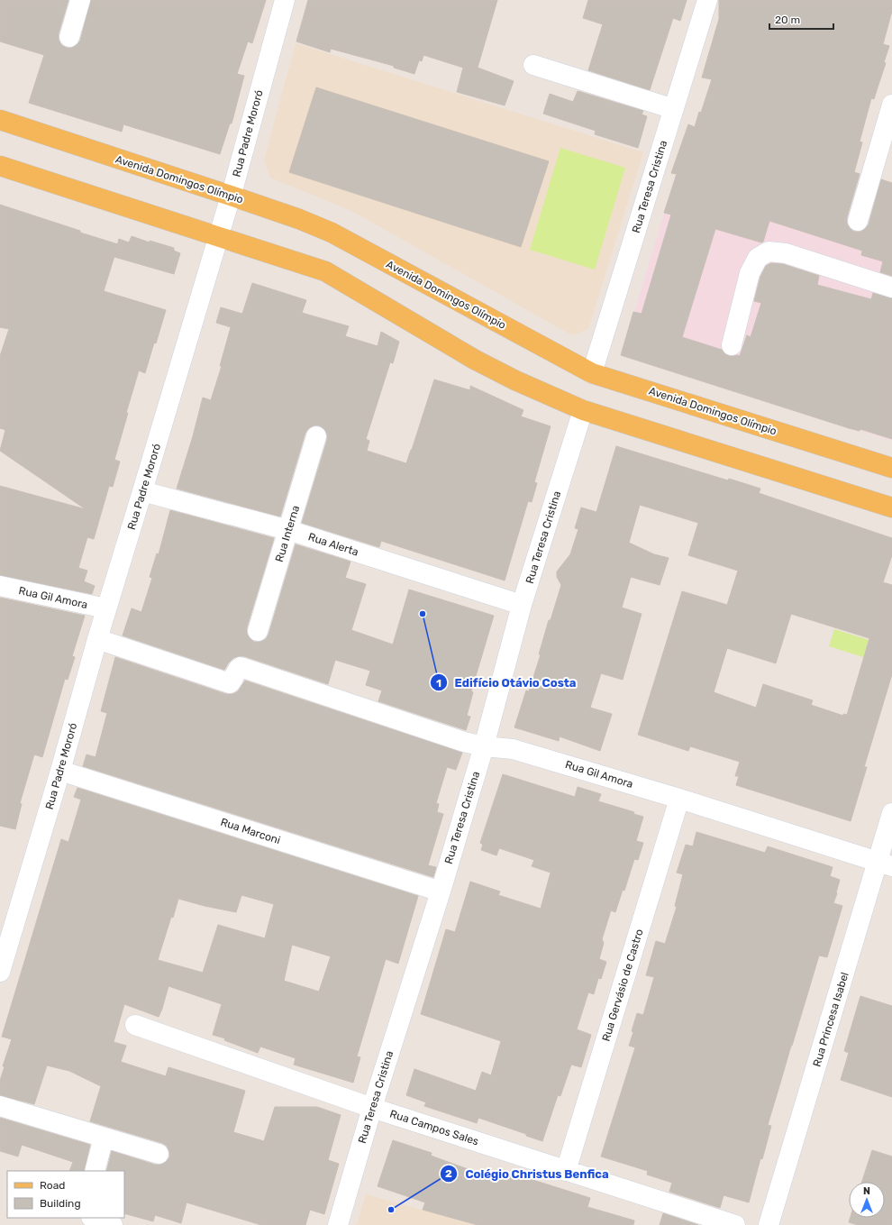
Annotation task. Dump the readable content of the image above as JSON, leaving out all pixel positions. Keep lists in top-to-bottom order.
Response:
{
  "streets": {
    "main road": ["Avenida Domingos Olímpio"],
    "street": [
      "Rua Padre Mororó",
      "Rua Teresa Cristina",
      "Rua Interna",
      "Rua Alerta",
      "Rua Gil Amora",
      "Rua Marconi",
      "Rua Gervásio de Castro",
      "Rua Princesa Isabel",
      "Rua Campos Sales"
    ]
  },
  "crossings": [
    ["Rua Padre Mororó", "Avenida Domingos Olímpio"],
    ["Rua Padre Mororó", "Rua Alerta"],
    ["Rua Padre Mororó", "Rua Gil Amora"],
    ["Rua Padre Mororó", "Rua Marconi"],
    ["Avenida Domingos Olímpio", "Rua Teresa Cristina"],
    ["Rua Teresa Cristina", "Rua Alerta"],
    ["Rua Teresa Cristina", "Rua Gil Amora"],
    ["Rua Teresa Cristina", "Rua Marconi"],
    ["Rua Teresa Cristina", "Rua Campos Sales"],
    ["Rua Interna", "Rua Alerta"],
    ["Rua Gil Amora", "Rua Gervásio de Castro"],
    ["Rua Gil Amora", "Rua Princesa Isabel"],
    ["Rua Gervásio de Castro", "Rua Campos Sales"]
  ],
  "places": ["Edifício Otávio Costa", "Colégio Christus Benfica"],
  "legend": ["Road", "Building"],
  "scale_bar": "20 m",
  "north": "top"
}
